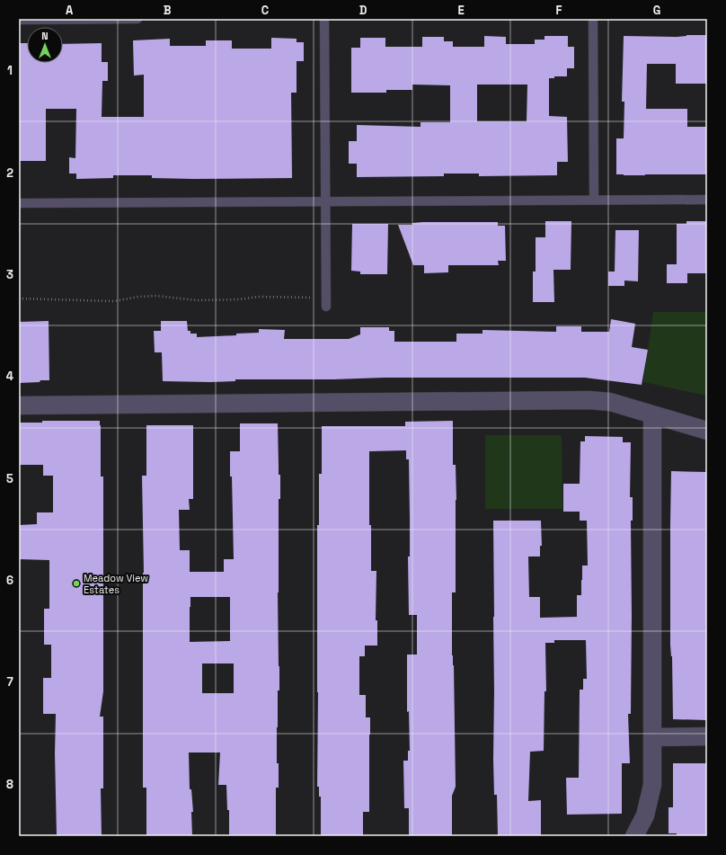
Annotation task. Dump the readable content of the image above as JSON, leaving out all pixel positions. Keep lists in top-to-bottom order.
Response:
{
  "places": ["Meadow View Estates"],
  "north": "top",
  "grid": {
    "columns": [
      "A",
      "B",
      "C",
      "D",
      "E",
      "F",
      "G"
    ],
    "rows": [
      "1",
      "2",
      "3",
      "4",
      "5",
      "6",
      "7",
      "8"
    ]
  }
}
